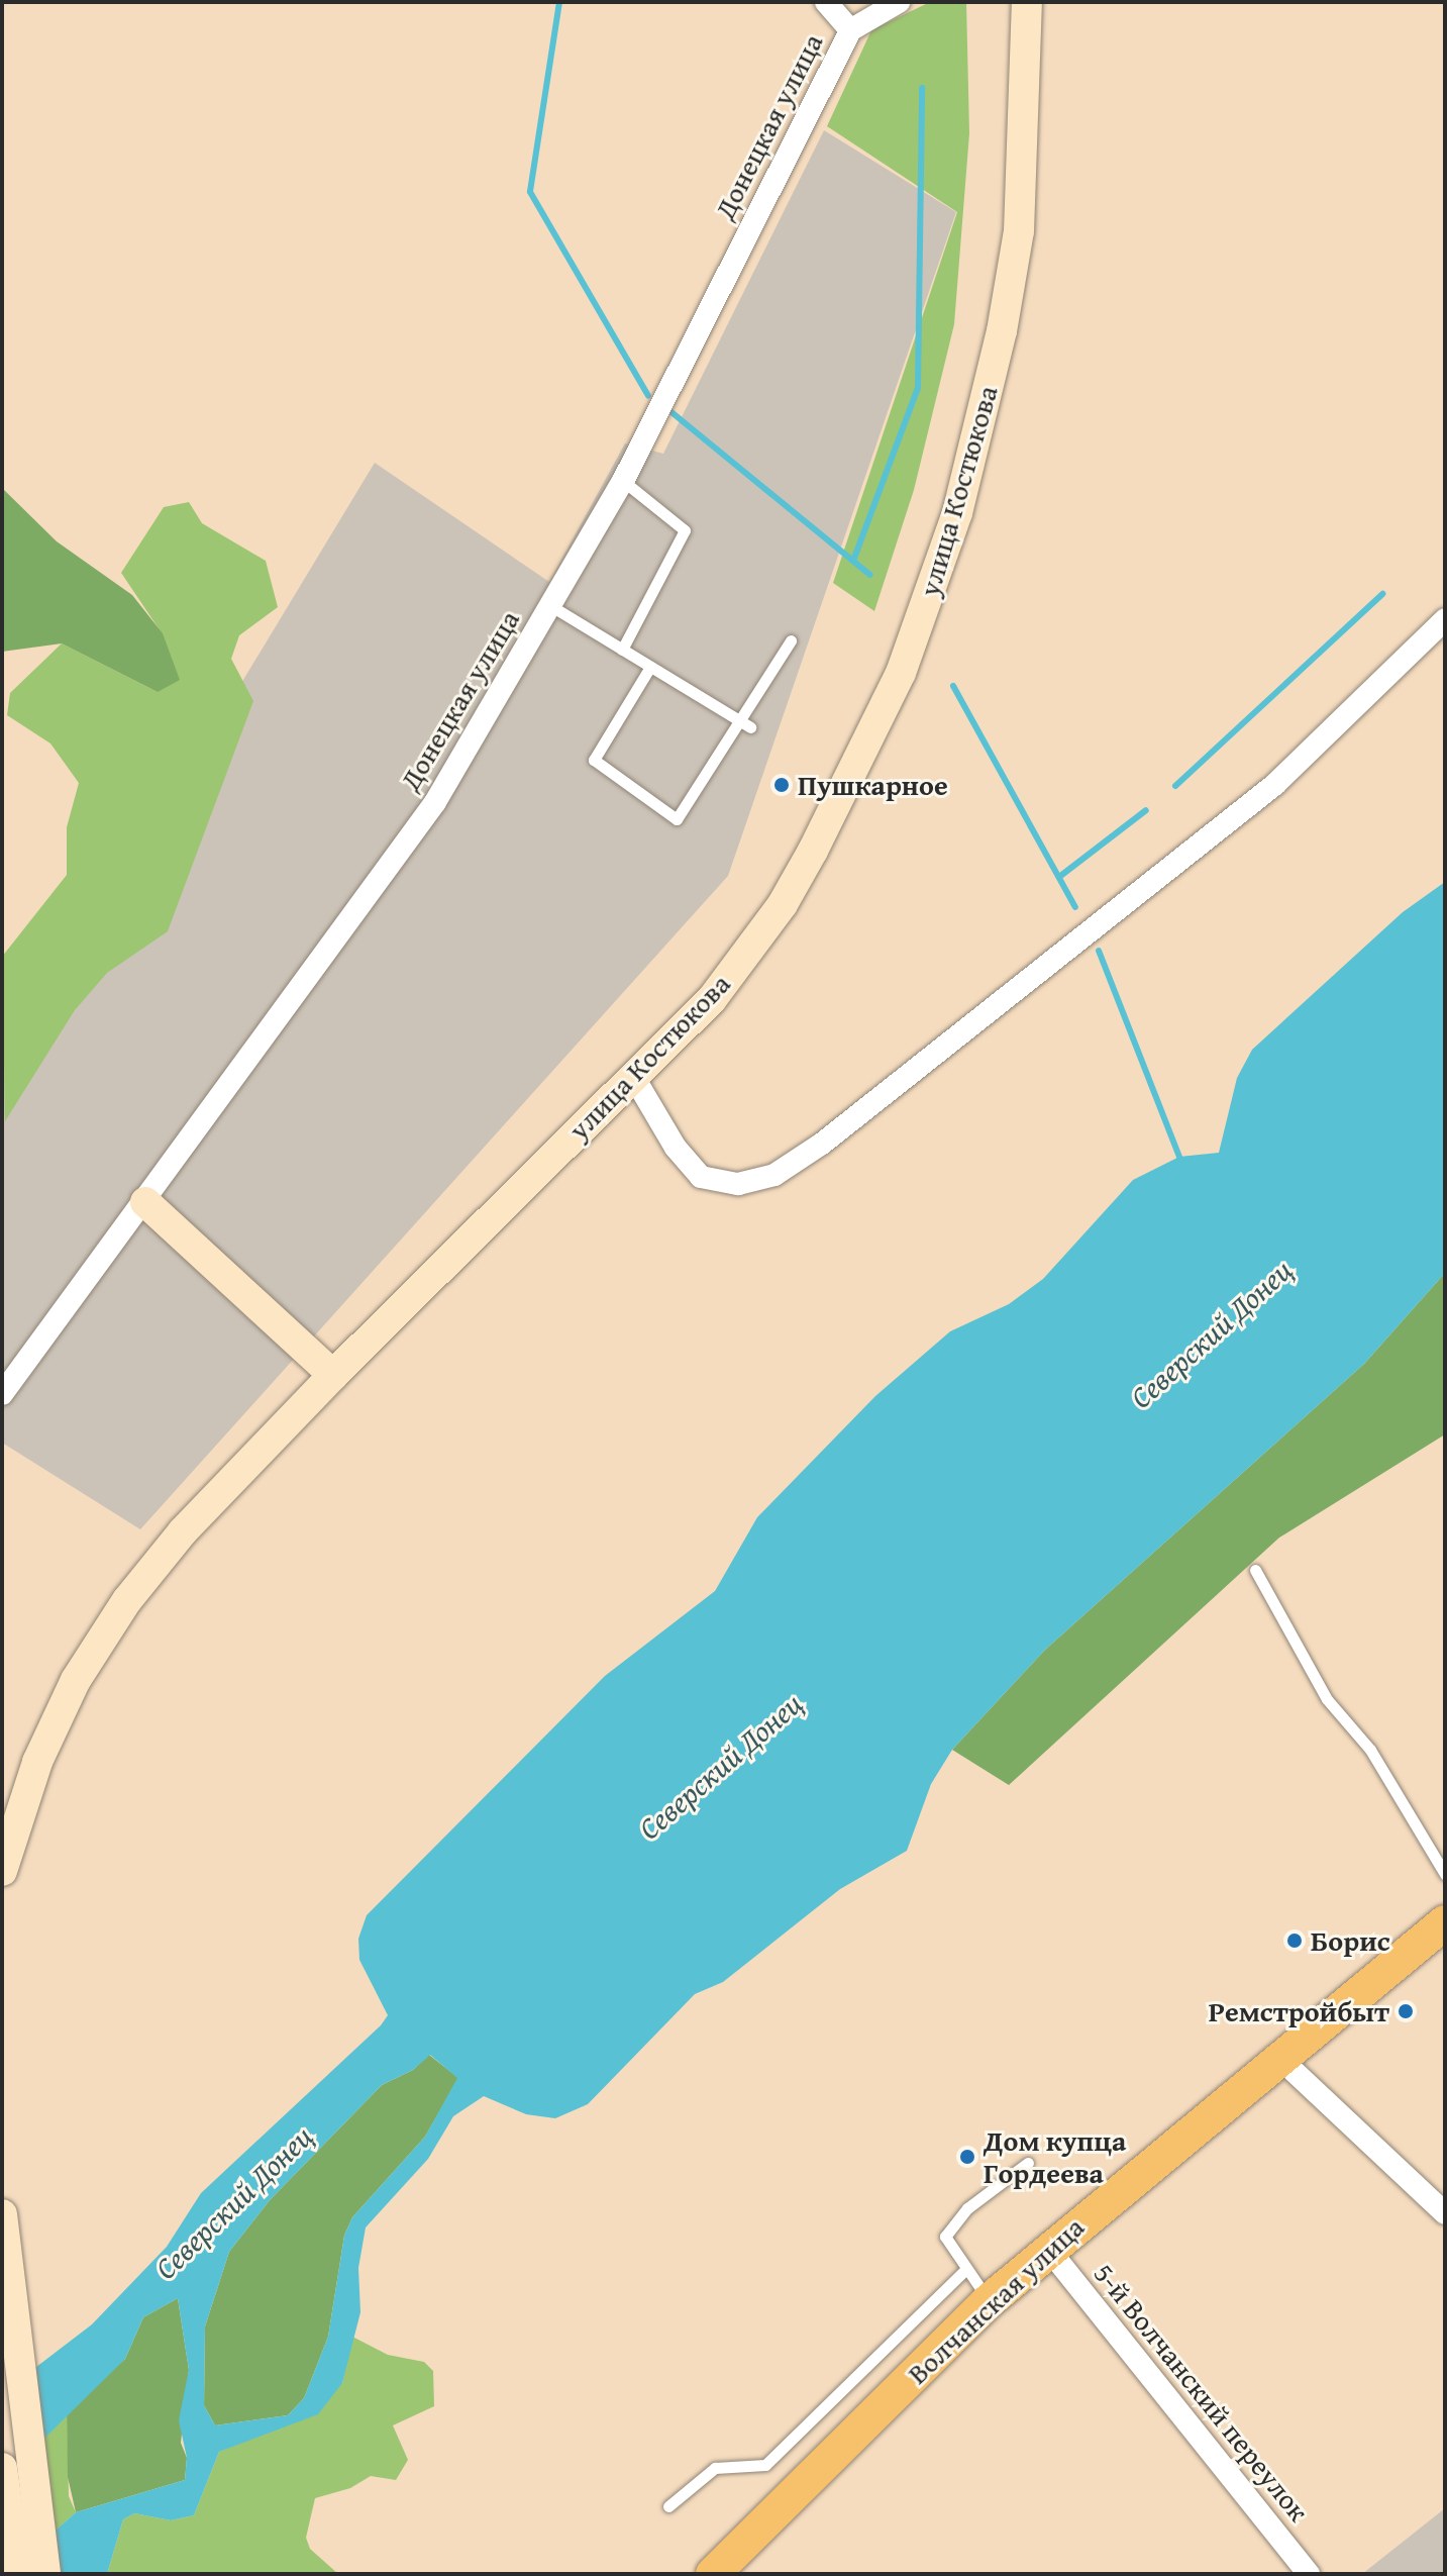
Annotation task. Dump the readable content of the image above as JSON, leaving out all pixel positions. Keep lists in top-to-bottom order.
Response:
{
  "streets": {
    "main road": ["улица Костюкова", "Волчанская улица"],
    "street": ["Донецкая улица", "5-й Волчанский переулок"]
  },
  "crossings": [
    ["Волчанская улица", "5-й Волчанский переулок"]
  ],
  "water": ["Северский Донец"],
  "places": [
    "Пушкарное",
    "Борис",
    "Ремстройбыт",
    "Дом купца Гордеева"
  ]
}
